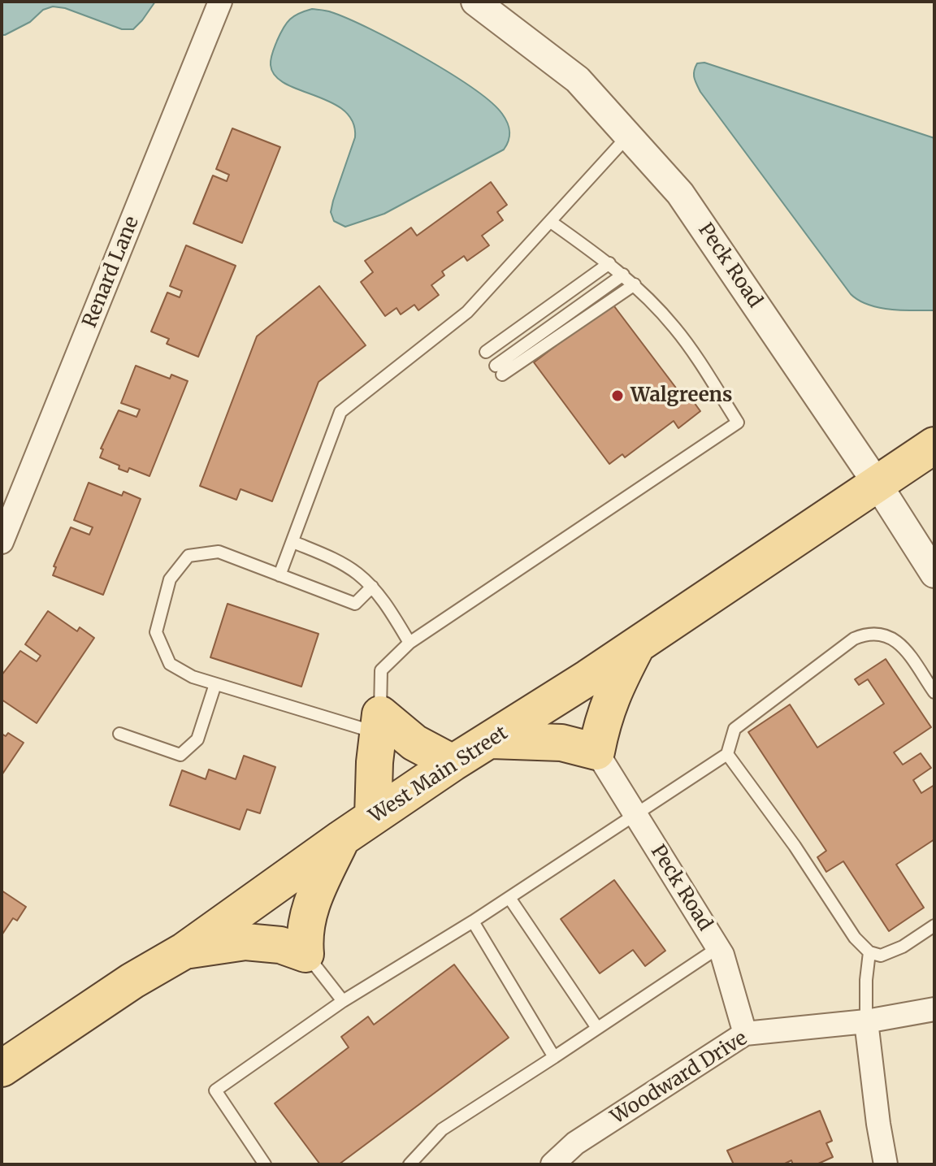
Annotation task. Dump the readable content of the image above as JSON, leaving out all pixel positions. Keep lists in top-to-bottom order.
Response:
{
  "streets": {
    "main road": ["West Main Street"],
    "street": ["Peck Road", "Renard Lane", "Woodward Drive"]
  },
  "crossings": [
    ["Peck Road", "West Main Street"],
    ["Peck Road", "Woodward Drive"]
  ],
  "places": ["Walgreens"]
}
